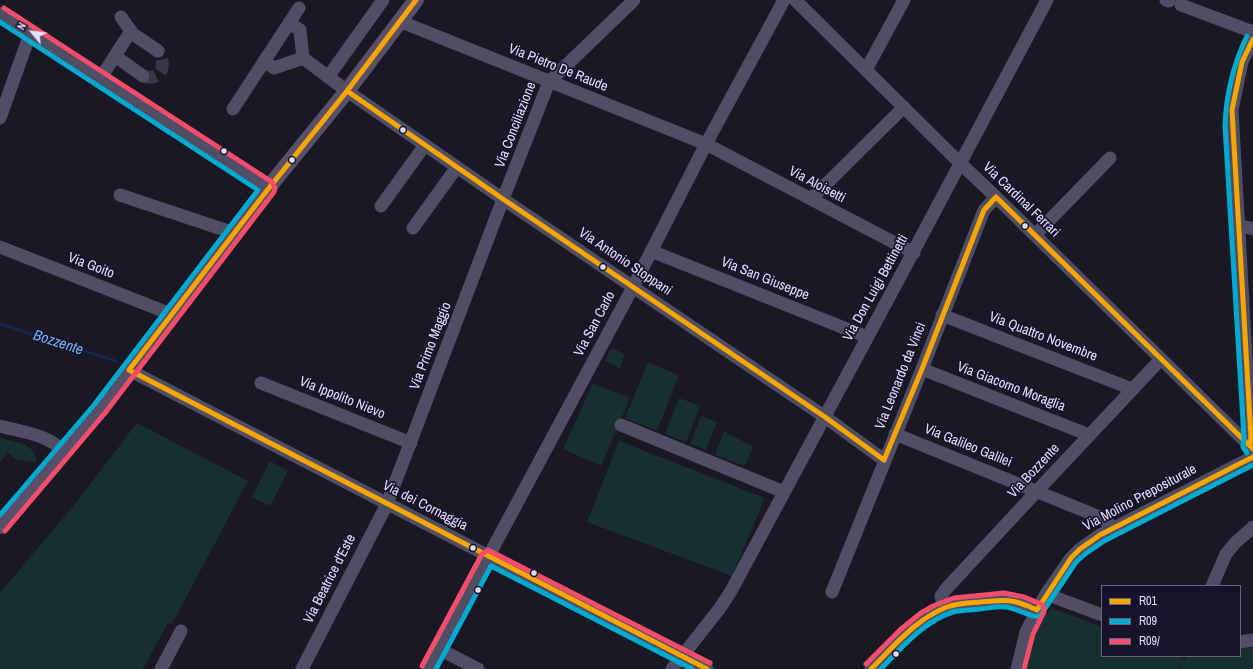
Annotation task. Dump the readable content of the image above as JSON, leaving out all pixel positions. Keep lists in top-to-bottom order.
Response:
{
  "streets": {
    "street": [
      "Via Pietro De Raude",
      "Via Conciliazione",
      "Via Aloisetti",
      "Via Cardinal Ferrari",
      "Via Antonio Stoppani",
      "Via Goito",
      "Via San Giuseppe",
      "Via Don Luigi Bettinetti",
      "Via San Carlo",
      "Via Quattro Novembre",
      "Via Primo Maggio",
      "Via Leonardo da Vinci",
      "Via Giacomo Moraglia",
      "Via Ippolito Nievo",
      "Via Galileo Galilei",
      "Via Bozzente",
      "Via Molino Prepositurale",
      "Via dei Cornaggia",
      "Via Beatrice d'Este"
    ]
  },
  "crossings": [
    ["Via Pietro De Raude", "Via Conciliazione"],
    ["Via Pietro De Raude", "Via Aloisetti"],
    ["Via Pietro De Raude", "Via San Carlo"],
    ["Via Conciliazione", "Via Antonio Stoppani"],
    ["Via Conciliazione", "Via Primo Maggio"],
    ["Via Aloisetti", "Via Don Luigi Bettinetti"],
    ["Via Aloisetti", "Via San Carlo"],
    ["Via Cardinal Ferrari", "Via Don Luigi Bettinetti"],
    ["Via Cardinal Ferrari", "Via Leonardo da Vinci"],
    ["Via Cardinal Ferrari", "Via Bozzente"],
    ["Via Cardinal Ferrari", "Via Molino Prepositurale"],
    ["Via Antonio Stoppani", "Via Don Luigi Bettinetti"],
    ["Via Antonio Stoppani", "Via San Carlo"],
    ["Via Antonio Stoppani", "Via Primo Maggio"],
    ["Via Antonio Stoppani", "Via Leonardo da Vinci"],
    ["Via San Giuseppe", "Via Don Luigi Bettinetti"],
    ["Via San Giuseppe", "Via San Carlo"],
    ["Via Don Luigi Bettinetti", "Via dei Cornaggia"],
    ["Via San Carlo", "Via dei Cornaggia"],
    ["Via Quattro Novembre", "Via Leonardo da Vinci"],
    ["Via Quattro Novembre", "Via Bozzente"],
    ["Via Primo Maggio", "Via Ippolito Nievo"],
    ["Via Primo Maggio", "Via dei Cornaggia"],
    ["Via Primo Maggio", "Via Beatrice d'Este"],
    ["Via Leonardo da Vinci", "Via Giacomo Moraglia"],
    ["Via Leonardo da Vinci", "Via Galileo Galilei"],
    ["Via Giacomo Moraglia", "Via Bozzente"],
    ["Via Galileo Galilei", "Via Bozzente"],
    ["Via Galileo Galilei", "Via Molino Prepositurale"],
    ["Via dei Cornaggia", "Via Beatrice d'Este"]
  ],
  "water": ["Bozzente"],
  "lines": ["transit line R01", "transit line R09/", "transit line R09"],
  "legend": ["R01", "R09", "R09/"],
  "north": "top left"
}
